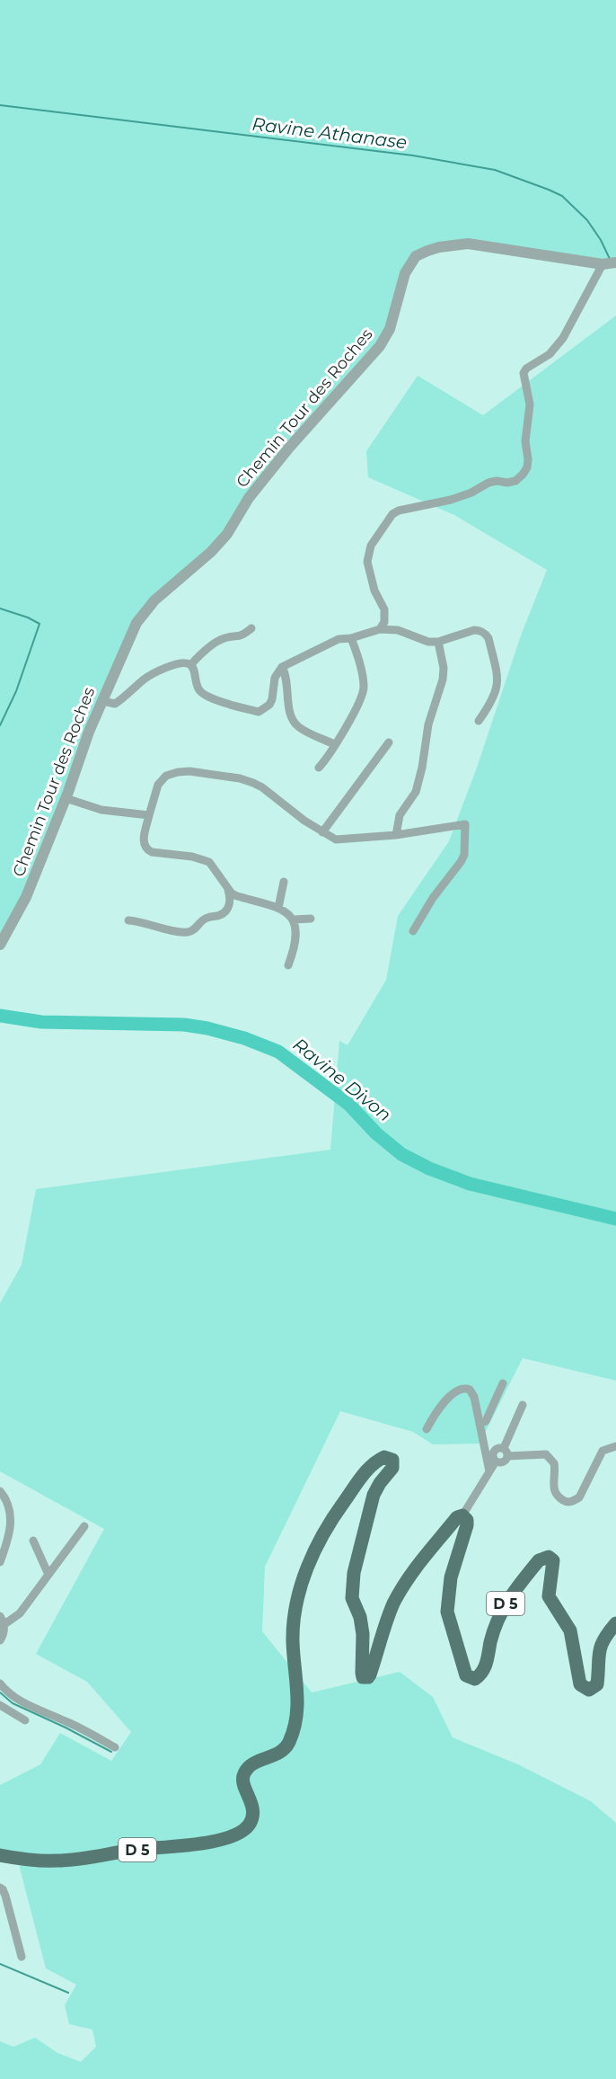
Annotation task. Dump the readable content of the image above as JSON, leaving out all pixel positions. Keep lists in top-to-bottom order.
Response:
{
  "streets": {
    "main road": ["D 5"],
    "street": ["Chemin Tour des Roches"]
  },
  "water": ["Ravine Athanase", "Ravine Divon"]
}
